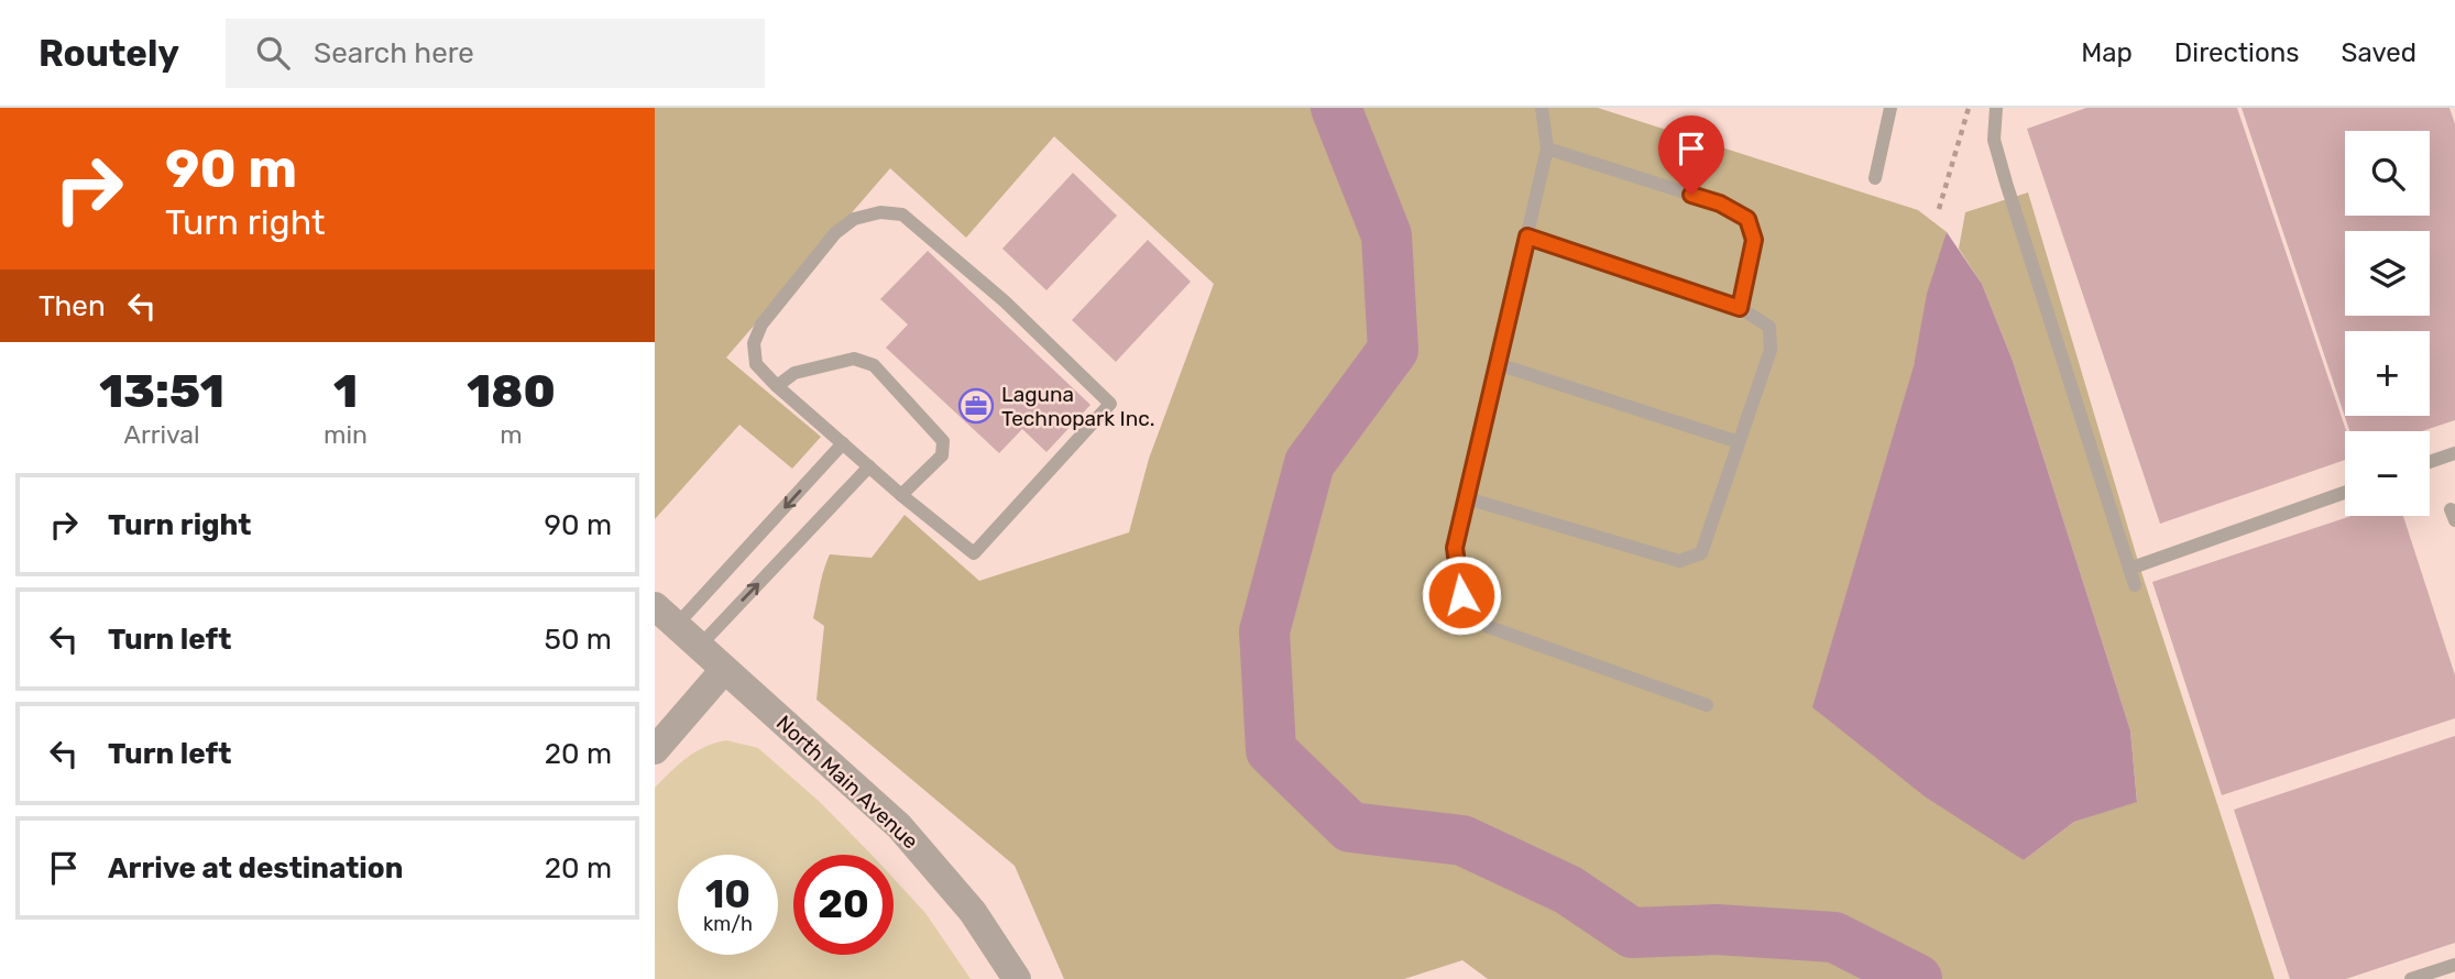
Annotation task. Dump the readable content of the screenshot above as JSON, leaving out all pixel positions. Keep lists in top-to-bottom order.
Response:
{
  "streets": {
    "street": ["North Main Avenue"]
  },
  "places": {
    "office": ["Laguna Technopark Inc."]
  },
  "page": {
    "header": "Routely",
    "search": "Search here",
    "nav": ["Map", "Directions", "Saved"],
    "turn": ["90 m", "Turn right"],
    "map_buttons": ["+", "−"],
    "then": "Then",
    "eta": [
      "13:51",
      "Arrival",
      "1",
      "min",
      "180",
      "m"
    ],
    "list": [
      {
        "name": "Turn right",
        "value": "90 m"
      },
      {
        "name": "Turn left",
        "value": "50 m"
      },
      {
        "name": "Turn left",
        "value": "20 m"
      },
      {
        "name": "Arrive at destination",
        "value": "20 m"
      }
    ],
    "speed": "10 km/h",
    "limit": "20"
  }
}
